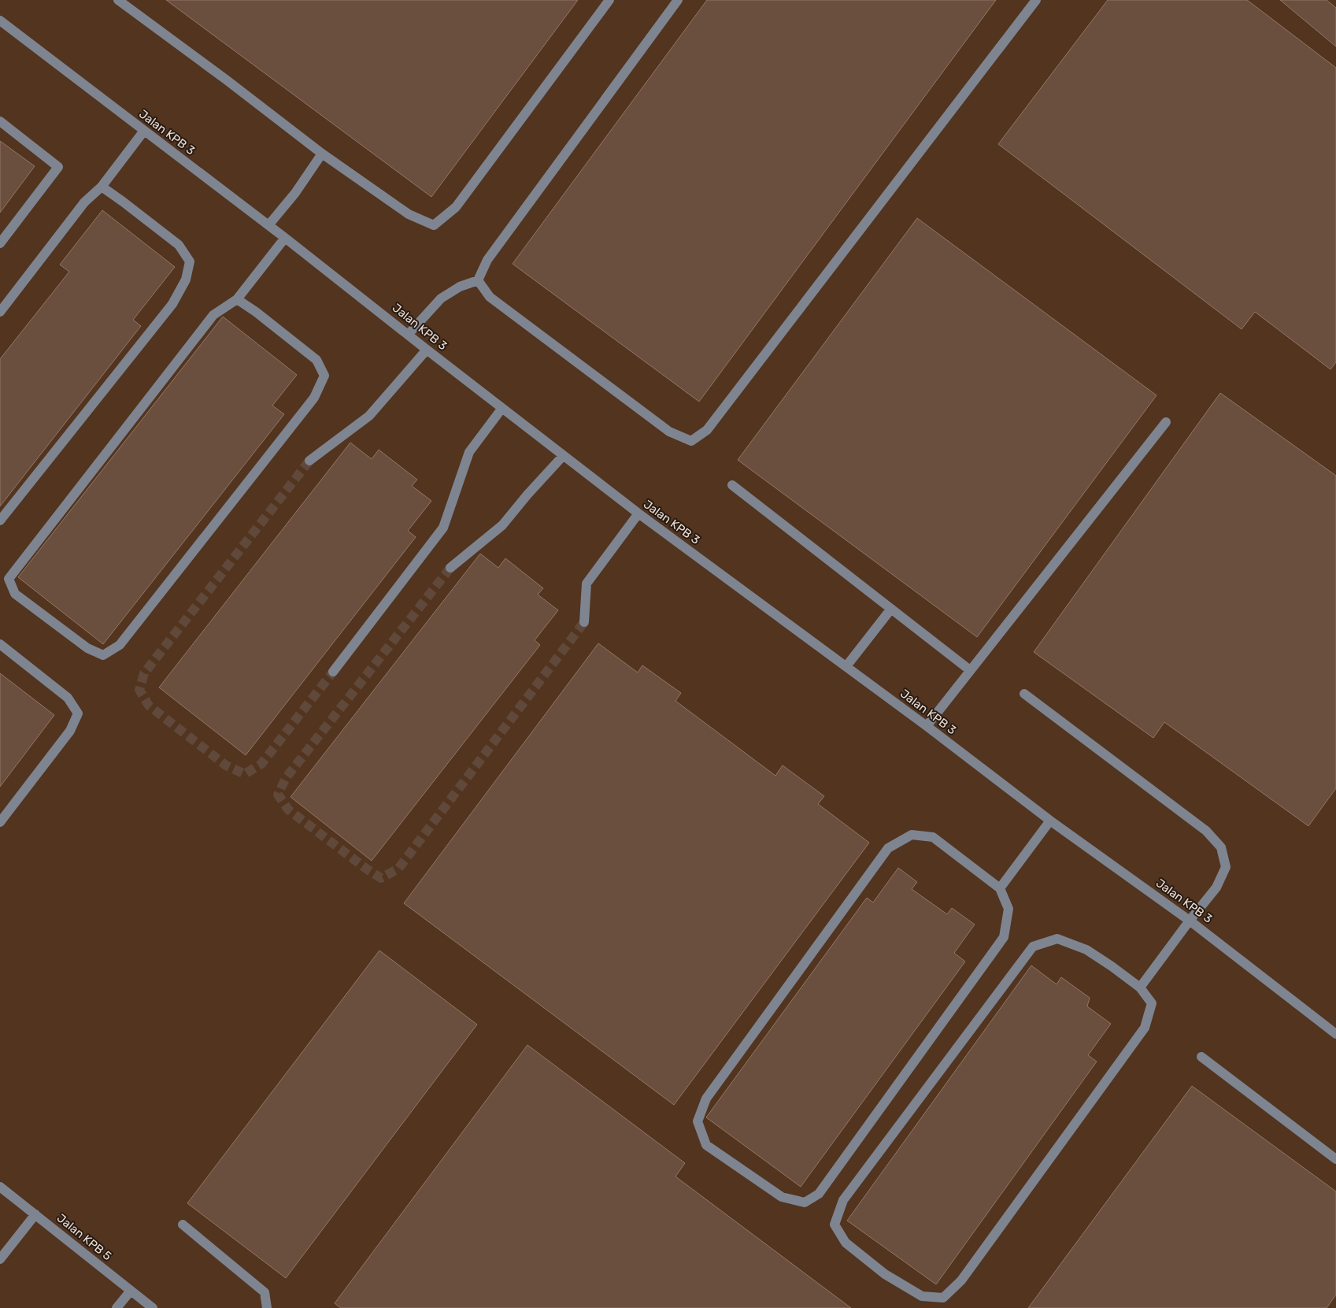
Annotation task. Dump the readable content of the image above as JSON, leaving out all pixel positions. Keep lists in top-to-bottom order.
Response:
{
  "streets": {
    "street": ["Jalan KPB 3", "Jalan KPB 5"]
  }
}
